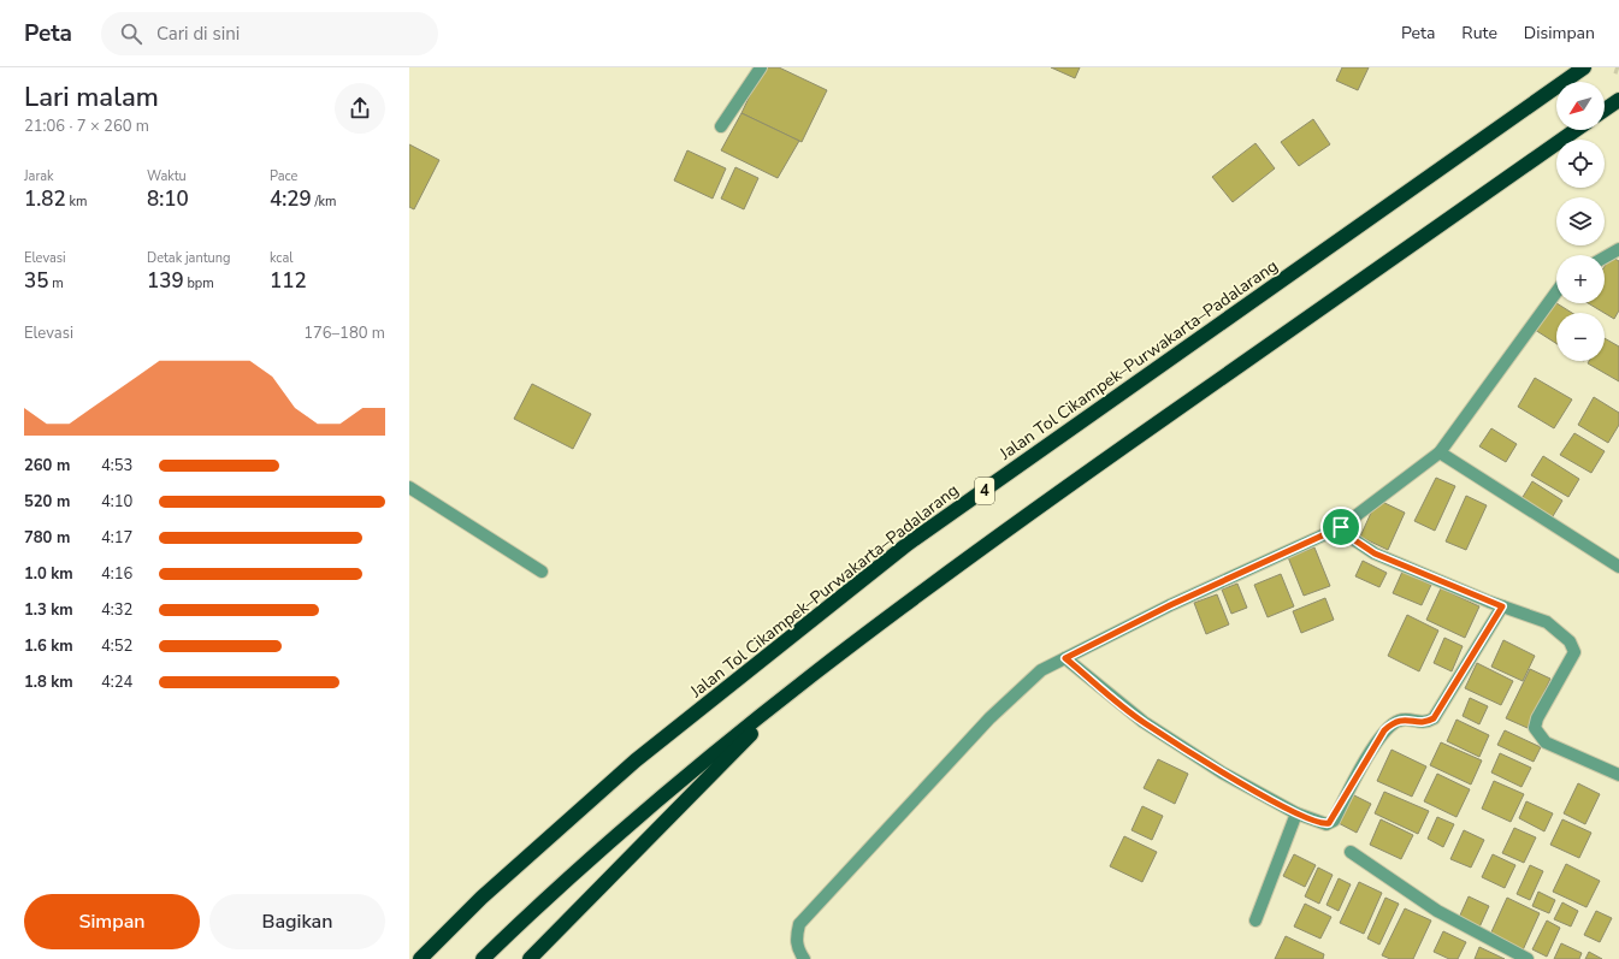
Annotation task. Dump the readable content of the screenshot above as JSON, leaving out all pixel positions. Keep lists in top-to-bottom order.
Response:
{
  "streets": {
    "highway": ["Jalan Tol Cikampek–Purwakarta–Padalarang", "4"]
  },
  "north": "bottom left",
  "page": {
    "header": "Peta",
    "search": "Cari di sini",
    "nav": ["Peta", "Rute", "Disimpan"],
    "heading": ["Lari malam", "21:06 · 7 × 260 m"],
    "map_buttons": ["+", "−"],
    "stats": [
      ["Jarak", "1.82 km"],
      ["Waktu", "8:10"],
      ["Pace", "4:29 /km"],
      ["Elevasi", "35 m"],
      ["Detak jantung", "139 bpm"],
      ["kcal", "112"]
    ],
    "chart": ["Elevasi", "176–180 m"],
    "list": [
      {
        "name": "260 m",
        "note": "4:53"
      },
      {
        "name": "520 m",
        "note": "4:10"
      },
      {
        "name": "780 m",
        "note": "4:17"
      },
      {
        "name": "1.0 km",
        "note": "4:16"
      },
      {
        "name": "1.3 km",
        "note": "4:32"
      },
      {
        "name": "1.6 km",
        "note": "4:52"
      },
      {
        "name": "1.8 km",
        "note": "4:24"
      }
    ],
    "buttons": ["Simpan", "Bagikan"]
  }
}
